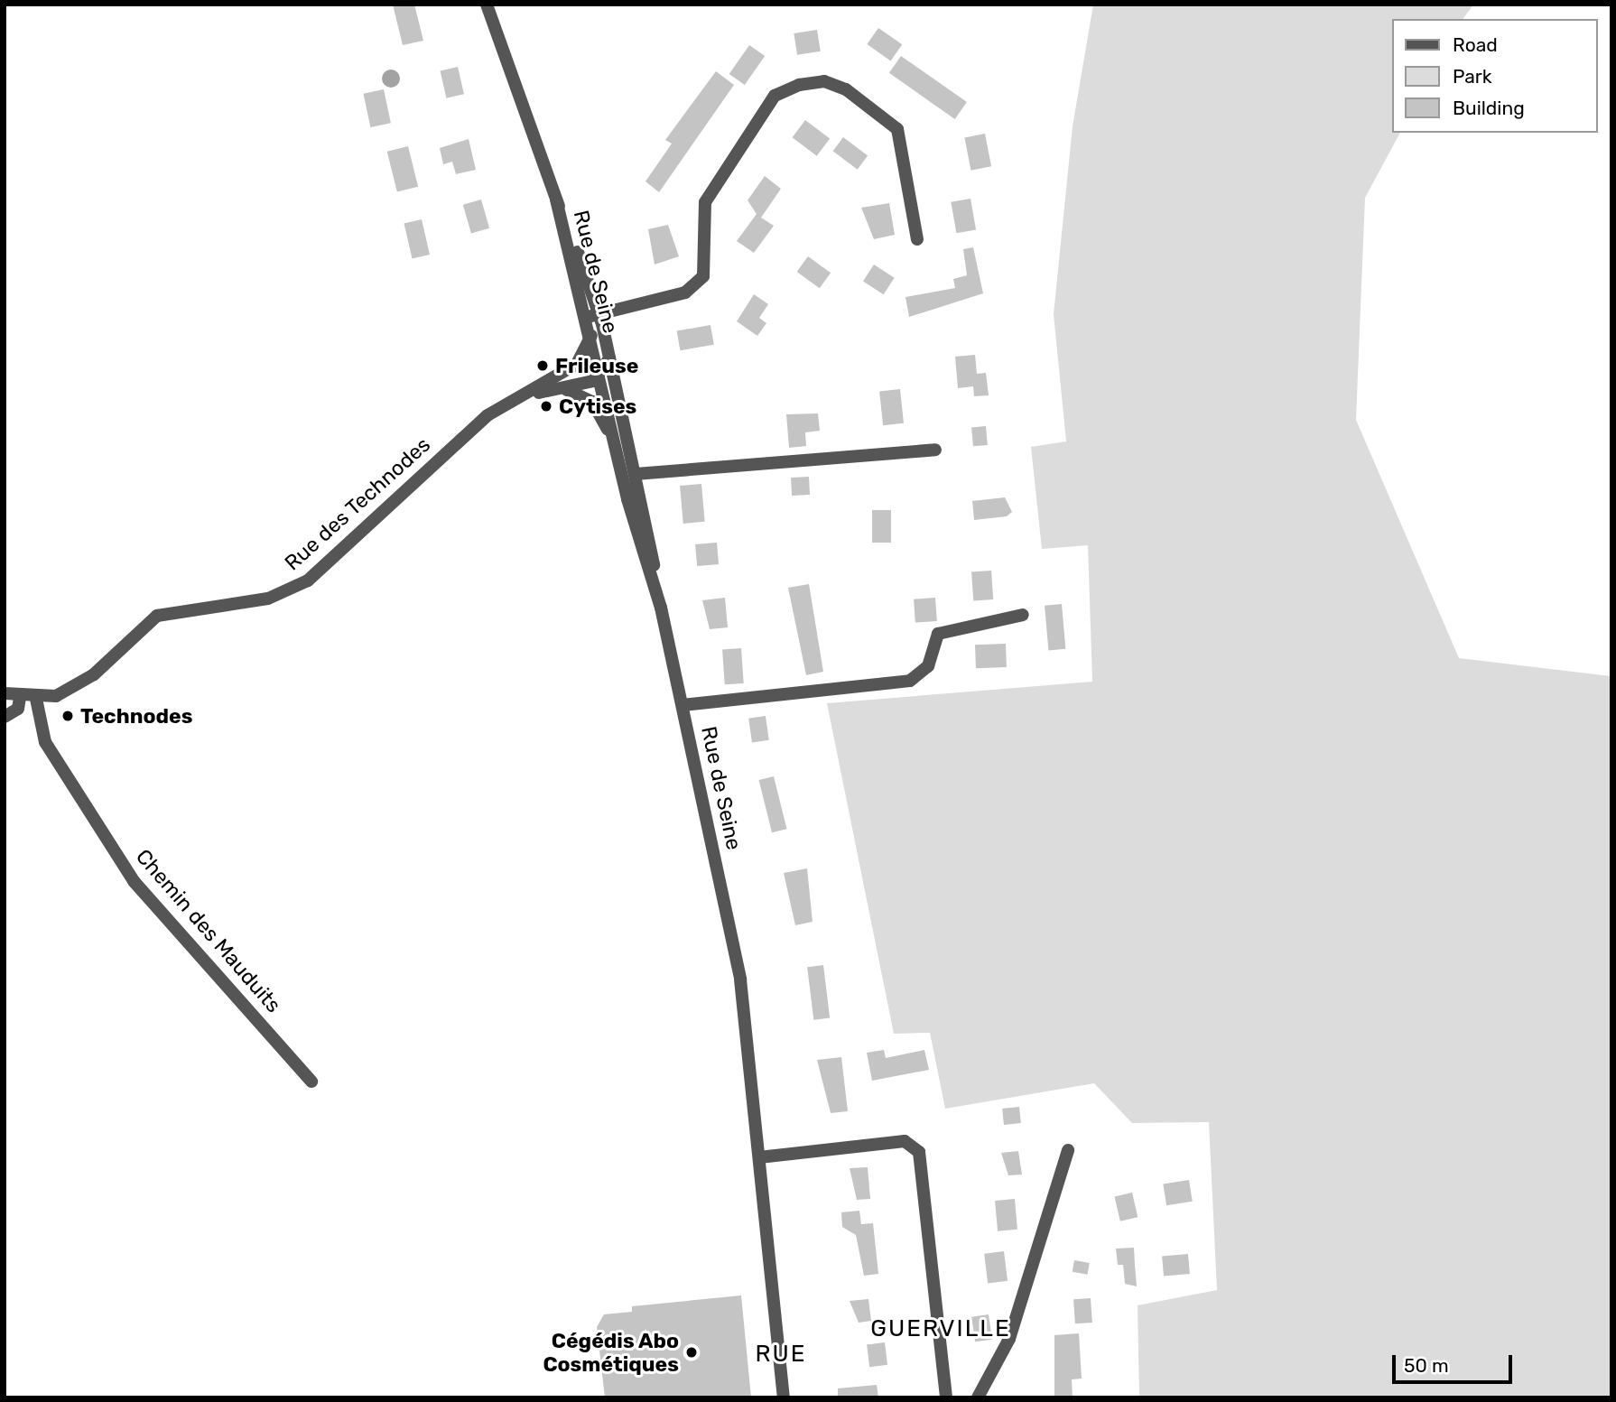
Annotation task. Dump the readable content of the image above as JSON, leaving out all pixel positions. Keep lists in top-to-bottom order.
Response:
{
  "streets": {
    "street": ["Rue de Seine", "Rue des Technodes", "Chemin des Mauduits"]
  },
  "crossings": [
    ["Rue de Seine", "Rue des Technodes"],
    ["Rue des Technodes", "Chemin des Mauduits"]
  ],
  "districts": ["GUERVILLE", "RUE"],
  "places": [
    "Frileuse",
    "Cytises",
    "Technodes",
    "Cégédis Abo Cosmétiques"
  ],
  "legend": ["Road", "Park", "Building"],
  "scale_bar": "50 m"
}
